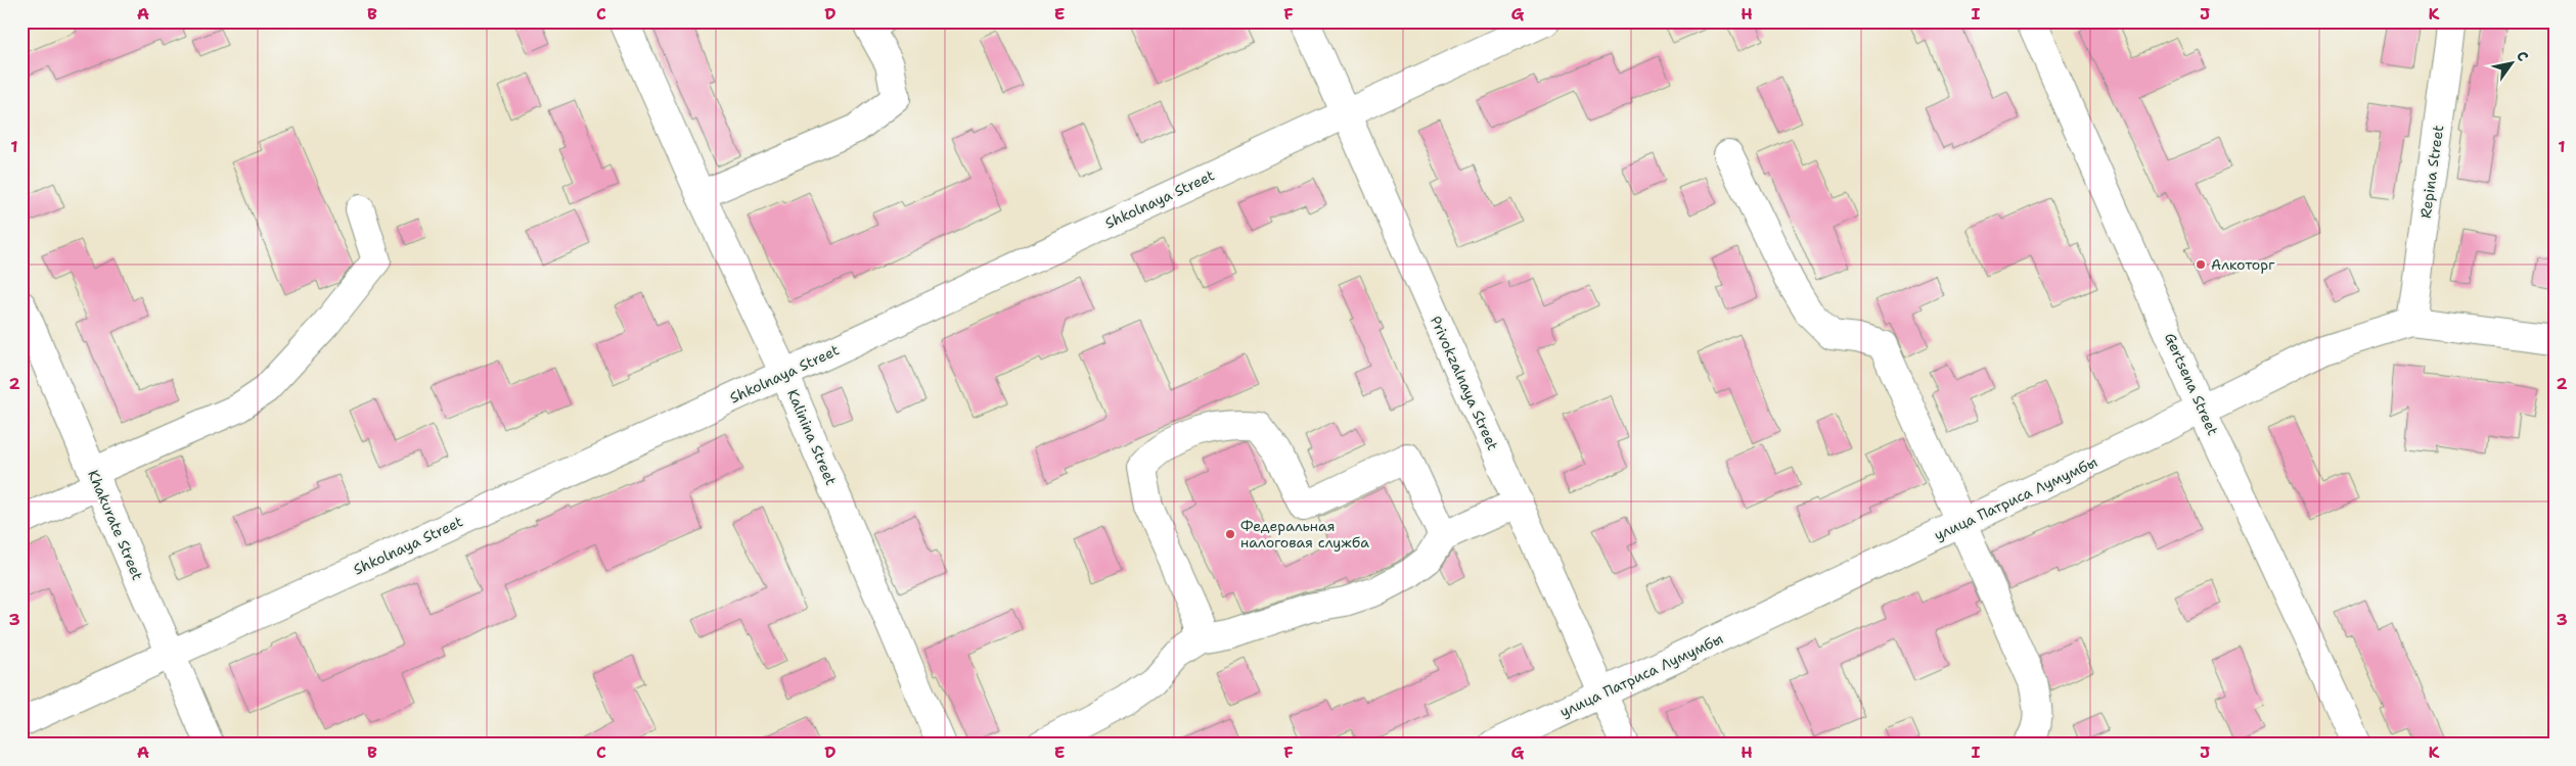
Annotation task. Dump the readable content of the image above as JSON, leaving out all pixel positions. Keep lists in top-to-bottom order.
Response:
{
  "streets": {
    "street": [
      "Repina Street",
      "Shkolnaya Street",
      "Privokzalnaya Street",
      "Gertsena Street",
      "Kalinina Street",
      "улица Патриса Лумумбы",
      "Khakurate Street"
    ]
  },
  "crossings": [
    ["Repina Street", "улица Патриса Лумумбы"],
    ["Shkolnaya Street", "Privokzalnaya Street"],
    ["Shkolnaya Street", "Kalinina Street"],
    ["Shkolnaya Street", "Khakurate Street"],
    ["Privokzalnaya Street", "улица Патриса Лумумбы"],
    ["Gertsena Street", "улица Патриса Лумумбы"]
  ],
  "places": ["Алкоторг", "Федеральная налоговая служба"],
  "north": "top right",
  "grid": {
    "columns": [
      "A",
      "B",
      "C",
      "D",
      "E",
      "F",
      "G",
      "H",
      "I",
      "J",
      "K"
    ],
    "rows": ["1", "2", "3"]
  }
}
